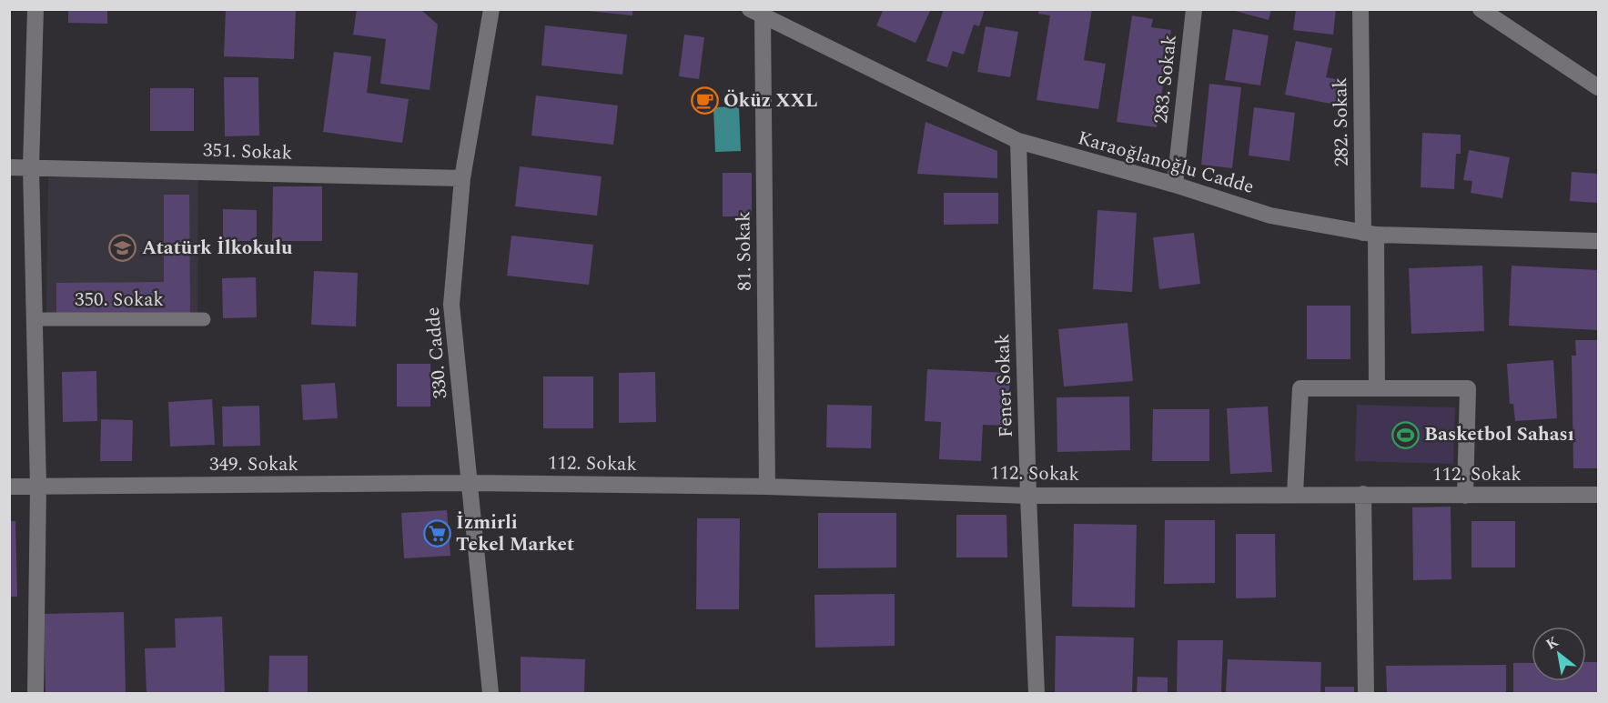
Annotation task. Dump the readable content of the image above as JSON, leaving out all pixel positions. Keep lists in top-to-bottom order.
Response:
{
  "streets": {
    "street": [
      "283. Sokak",
      "282. Sokak",
      "351. Sokak",
      "Karaoğlanoğlu Cadde",
      "81. Sokak",
      "330. Cadde",
      "Fener Sokak",
      "112. Sokak",
      "349. Sokak"
    ],
    "lane": ["350. Sokak"]
  },
  "crossings": [
    ["283. Sokak", "Karaoğlanoğlu Cadde"],
    ["282. Sokak", "Karaoğlanoğlu Cadde"],
    ["351. Sokak", "330. Cadde"],
    ["Karaoğlanoğlu Cadde", "81. Sokak"],
    ["Karaoğlanoğlu Cadde", "Fener Sokak"],
    ["81. Sokak", "112. Sokak"],
    ["330. Cadde", "112. Sokak"],
    ["330. Cadde", "349. Sokak"],
    ["Fener Sokak", "112. Sokak"],
    ["112. Sokak", "349. Sokak"]
  ],
  "places": {
    "cafe": ["Öküz XXL"],
    "school or university": ["Atatürk İlkokulu"],
    "sports": ["Basketbol Sahası"],
    "supermarket": ["İzmirli Tekel Market"]
  },
  "north": "top left"
}
